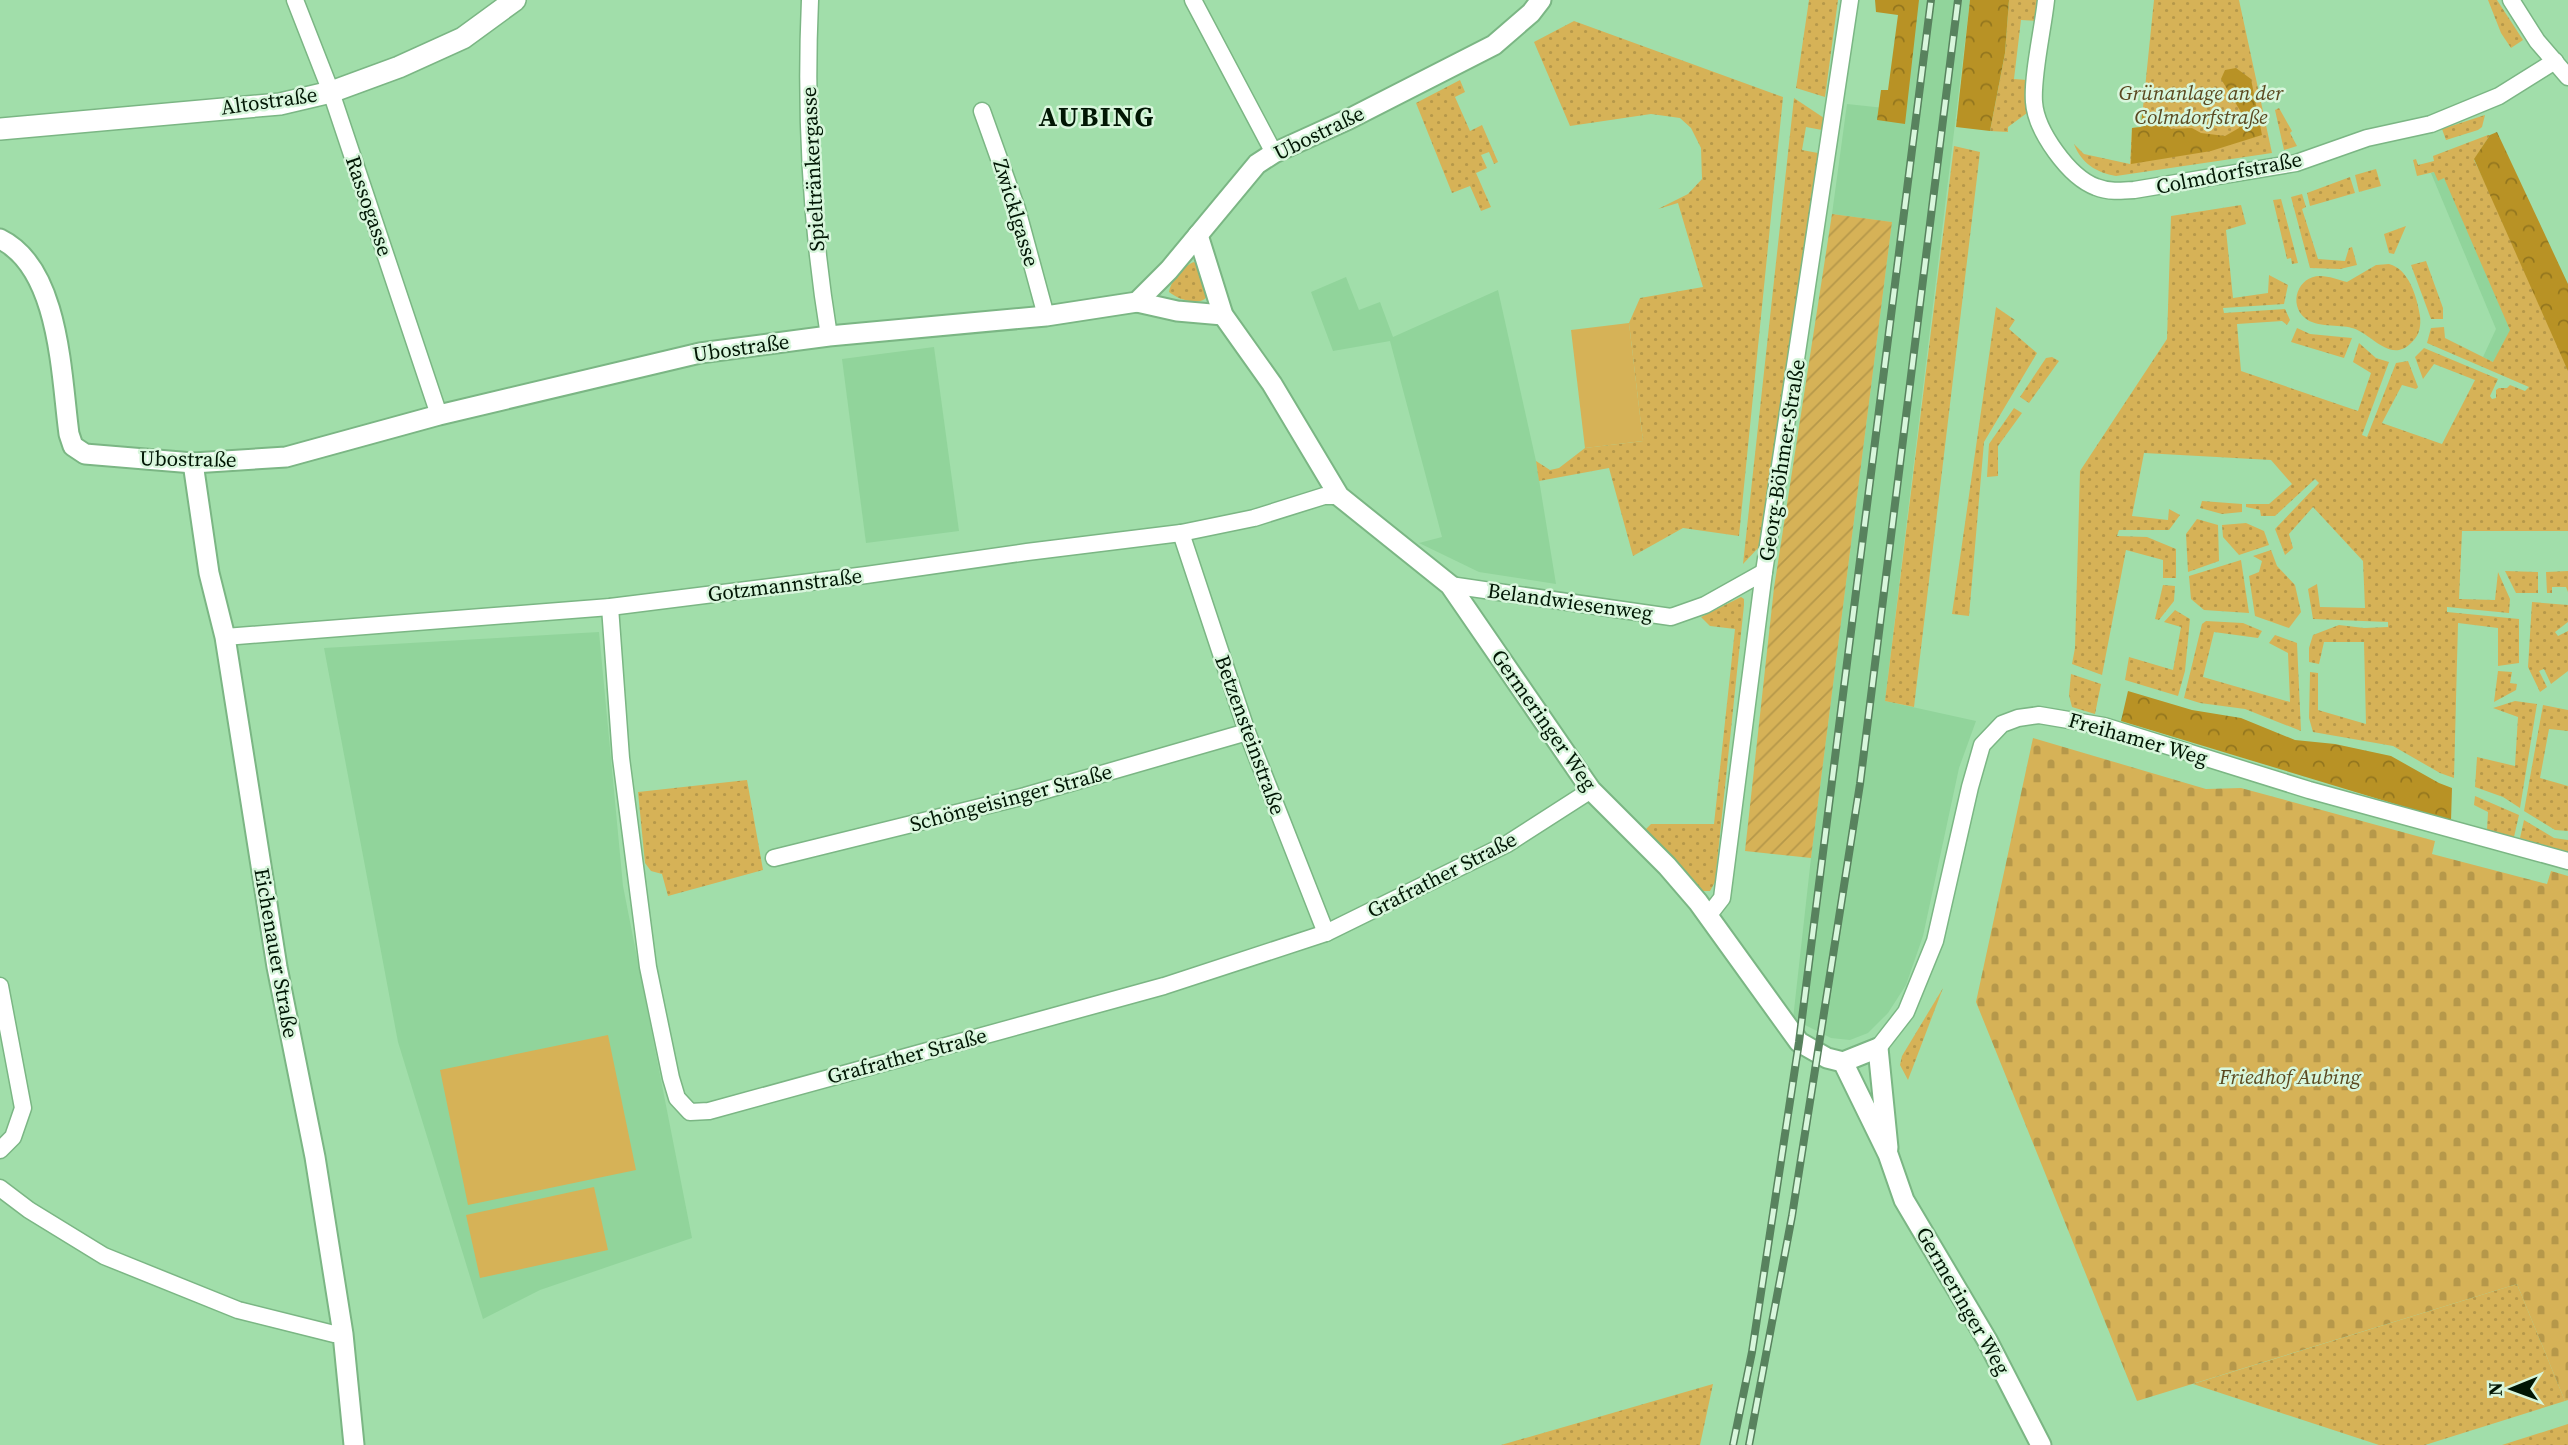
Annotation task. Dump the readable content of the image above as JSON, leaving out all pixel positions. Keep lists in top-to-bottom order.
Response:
{
  "streets": {
    "main road": ["Altostraße"],
    "street": [
      "Ubostraße",
      "Spieltränkergasse",
      "Colmdorfstraße",
      "Rassogasse",
      "Zwicklgasse",
      "Georg-Böhmer-Straße",
      "Gotzmannstraße",
      "Belandwiesenweg",
      "Germeringer Weg",
      "Betzensteinstraße",
      "Freihamer Weg",
      "Schöngeisinger Straße",
      "Grafrather Straße",
      "Eichenauer Straße"
    ]
  },
  "crossings": [
    ["Altostraße", "Rassogasse"],
    ["Ubostraße", "Spieltränkergasse"],
    ["Ubostraße", "Rassogasse"],
    ["Ubostraße", "Zwicklgasse"],
    ["Ubostraße", "Germeringer Weg"],
    ["Ubostraße", "Eichenauer Straße"],
    ["Georg-Böhmer-Straße", "Belandwiesenweg"],
    ["Georg-Böhmer-Straße", "Germeringer Weg"],
    ["Gotzmannstraße", "Germeringer Weg"],
    ["Gotzmannstraße", "Betzensteinstraße"],
    ["Gotzmannstraße", "Grafrather Straße"],
    ["Gotzmannstraße", "Eichenauer Straße"],
    ["Belandwiesenweg", "Germeringer Weg"],
    ["Germeringer Weg", "Freihamer Weg"],
    ["Germeringer Weg", "Grafrather Straße"],
    ["Betzensteinstraße", "Schöngeisinger Straße"],
    ["Betzensteinstraße", "Grafrather Straße"]
  ],
  "districts": ["AUBING"],
  "parks": ["Grünanlage an der Colmdorfstraße", "Friedhof Aubing"],
  "north": "left"
}
